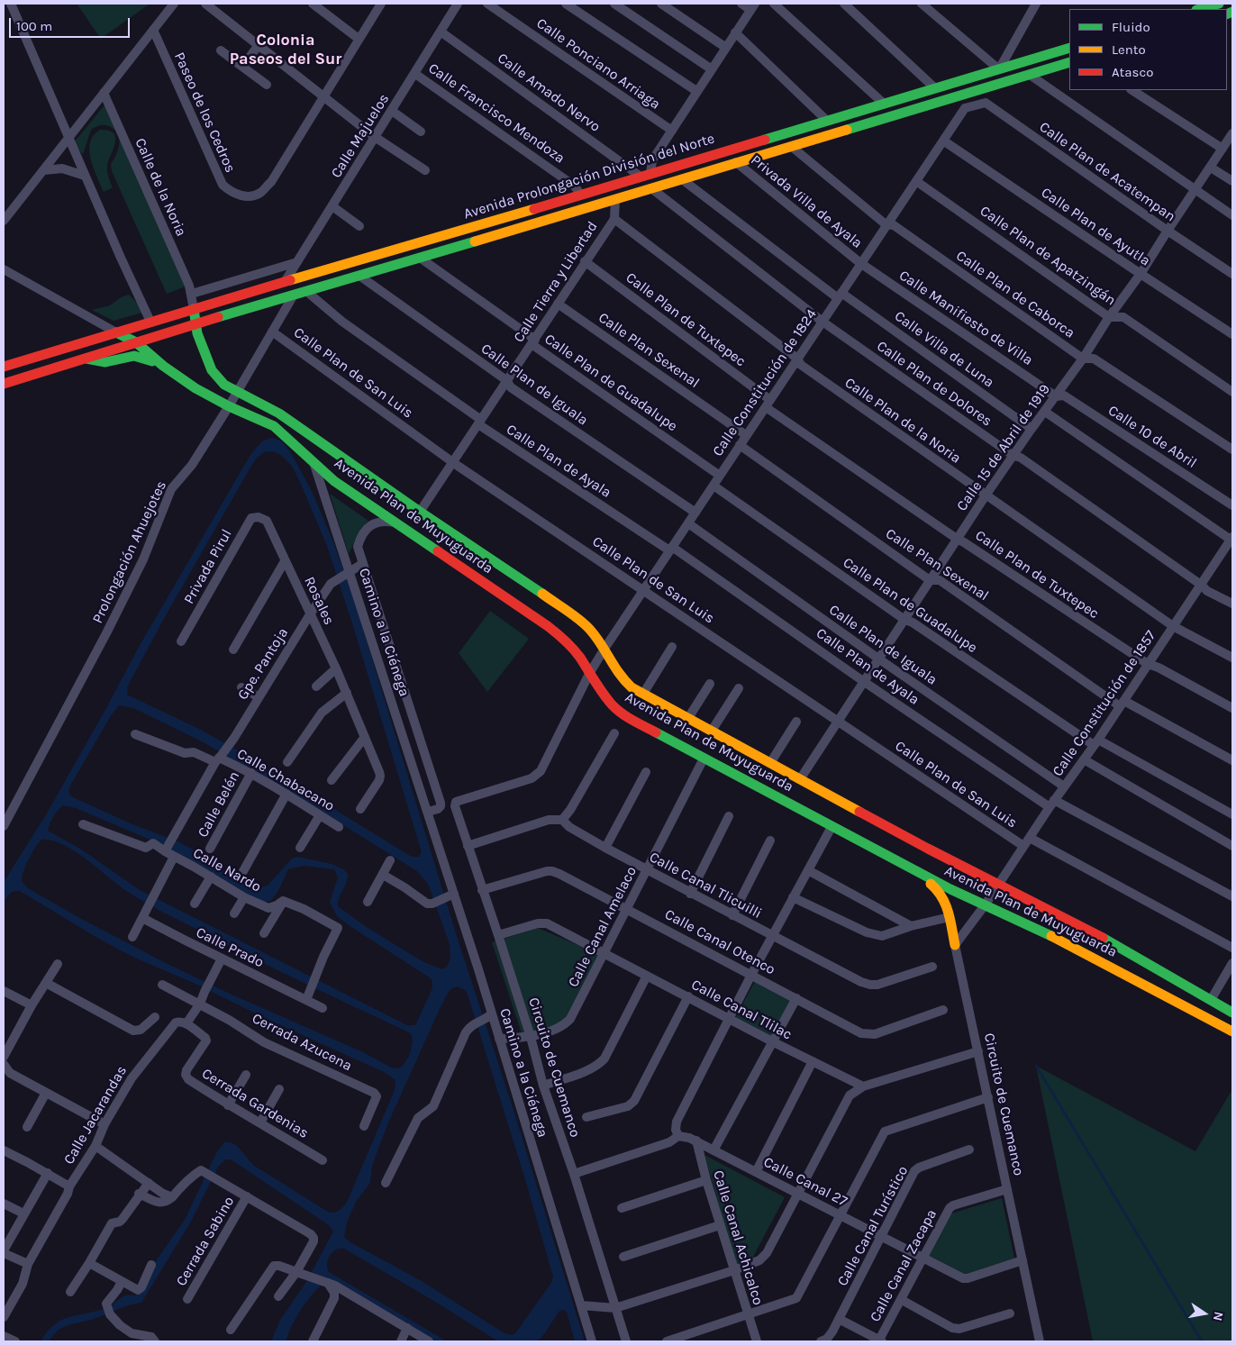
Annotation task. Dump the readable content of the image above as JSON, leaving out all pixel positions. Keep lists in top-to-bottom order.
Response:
{
  "streets": {
    "main road": ["Avenida Prolongación División del Norte", "Avenida Plan de Muyuguarda"],
    "street": [
      "Calle Ponciano Arriaga",
      "Calle Amado Nervo",
      "Paseo de los Cedros",
      "Calle Francisco Mendoza",
      "Calle Majuelos",
      "Calle Plan de Acatempan",
      "Calle de la Noria",
      "Privada Villa de Ayala",
      "Calle Plan de Ayutla",
      "Calle Plan de Apatzingán",
      "Calle Tierra y Libertad",
      "Calle Plan de Caborca",
      "Calle Manifiesto de Villa",
      "Calle Plan de Tuxtepec",
      "Calle Villa de Luna",
      "Calle Plan Sexenal",
      "Calle Plan de San Luis",
      "Calle Plan de Guadalupe",
      "Calle Constitución de 1824",
      "Calle Plan de Dolores",
      "Calle Plan de Iguala",
      "Calle Plan de la Noria",
      "Calle 10 de Abril",
      "Calle 15 de Abril de 1919",
      "Calle Plan de Ayala",
      "Prolongación Ahuejotes",
      "Privada Pirul",
      "Rosales",
      "Camino a la Ciénega",
      "Gpe. Pantoja",
      "Calle Constitución de 1857",
      "Calle Chabacano",
      "Calle Belén",
      "Calle Nardo",
      "Calle Canal Tlicuilli",
      "Calle Canal Amelaco",
      "Calle Canal Otenco",
      "Calle Prado",
      "Calle Canal Tlilac",
      "Cerrada Azucena",
      "Circuito de Cuemanco",
      "Cerrada Gardenias",
      "Calle Jacarandas",
      "Calle Canal 27",
      "Calle Canal Turístico",
      "Calle Canal Achicalco",
      "Cerrada Sabino",
      "Calle Canal Zacapa"
    ]
  },
  "crossings": [
    ["Calle Amado Nervo", "Calle Majuelos"],
    ["Calle Amado Nervo", "Avenida Prolongación División del Norte"],
    ["Calle Francisco Mendoza", "Calle Majuelos"],
    ["Calle Francisco Mendoza", "Avenida Prolongación División del Norte"],
    ["Calle Majuelos", "Avenida Prolongación División del Norte"],
    ["Calle Plan de Acatempan", "Calle Constitución de 1824"],
    ["Calle Plan de Acatempan", "Calle 15 de Abril de 1919"],
    ["Avenida Prolongación División del Norte", "Calle de la Noria"],
    ["Avenida Prolongación División del Norte", "Privada Villa de Ayala"],
    ["Avenida Prolongación División del Norte", "Calle Tierra y Libertad"],
    ["Avenida Prolongación División del Norte", "Calle Plan de Caborca"],
    ["Avenida Prolongación División del Norte", "Calle Villa de Luna"],
    ["Avenida Prolongación División del Norte", "Calle Plan de Guadalupe"],
    ["Avenida Prolongación División del Norte", "Calle Plan de Dolores"],
    ["Avenida Prolongación División del Norte", "Calle Plan de Iguala"],
    ["Avenida Prolongación División del Norte", "Calle Plan de Ayala"],
    ["Avenida Prolongación División del Norte", "Avenida Plan de Muyuguarda"],
    ["Avenida Prolongación División del Norte", "Prolongación Ahuejotes"],
    ["Calle de la Noria", "Avenida Plan de Muyuguarda"],
    ["Privada Villa de Ayala", "Calle Manifiesto de Villa"],
    ["Privada Villa de Ayala", "Calle Constitución de 1824"],
    ["Calle Plan de Ayutla", "Calle Constitución de 1824"],
    ["Calle Plan de Ayutla", "Calle 15 de Abril de 1919"],
    ["Calle Plan de Apatzingán", "Calle Constitución de 1824"],
    ["Calle Plan de Apatzingán", "Calle 15 de Abril de 1919"],
    ["Calle Tierra y Libertad", "Calle Plan de Tuxtepec"],
    ["Calle Tierra y Libertad", "Calle Plan Sexenal"],
    ["Calle Tierra y Libertad", "Calle Plan de San Luis"],
    ["Calle Tierra y Libertad", "Calle Plan de Guadalupe"],
    ["Calle Tierra y Libertad", "Calle Plan de Iguala"],
    ["Calle Tierra y Libertad", "Calle Plan de la Noria"],
    ["Calle Tierra y Libertad", "Calle Plan de Ayala"],
    ["Calle Tierra y Libertad", "Avenida Plan de Muyuguarda"],
    ["Calle Plan de Caborca", "Calle Constitución de 1824"],
    ["Calle Plan de Caborca", "Calle 15 de Abril de 1919"],
    ["Calle Manifiesto de Villa", "Calle Constitución de 1824"],
    ["Calle Manifiesto de Villa", "Calle 10 de Abril"],
    ["Calle Manifiesto de Villa", "Calle 15 de Abril de 1919"],
    ["Calle Plan de Tuxtepec", "Calle Constitución de 1824"],
    ["Calle Plan de Tuxtepec", "Calle 15 de Abril de 1919"],
    ["Calle Plan de Tuxtepec", "Calle Constitución de 1857"],
    ["Calle Villa de Luna", "Calle Constitución de 1824"],
    ["Calle Villa de Luna", "Calle 15 de Abril de 1919"],
    ["Calle Plan Sexenal", "Calle Constitución de 1824"],
    ["Calle Plan Sexenal", "Calle 15 de Abril de 1919"],
    ["Calle Plan Sexenal", "Calle Constitución de 1857"],
    ["Calle Plan de San Luis", "Calle Constitución de 1824"],
    ["Calle Plan de San Luis", "Calle 15 de Abril de 1919"],
    ["Calle Plan de San Luis", "Prolongación Ahuejotes"],
    ["Calle Plan de San Luis", "Calle Constitución de 1857"],
    ["Calle Plan de Guadalupe", "Calle Constitución de 1824"],
    ["Calle Plan de Guadalupe", "Calle 15 de Abril de 1919"],
    ["Calle Plan de Guadalupe", "Calle Constitución de 1857"],
    ["Calle Constitución de 1824", "Calle Plan de Dolores"],
    ["Calle Constitución de 1824", "Calle Plan de Iguala"],
    ["Calle Constitución de 1824", "Calle Plan de la Noria"],
    ["Calle Constitución de 1824", "Calle Plan de Ayala"],
    ["Calle Constitución de 1824", "Avenida Plan de Muyuguarda"],
    ["Calle Constitución de 1824", "Circuito de Cuemanco"],
    ["Calle Plan de Dolores", "Calle 15 de Abril de 1919"],
    ["Calle Plan de Dolores", "Calle Constitución de 1857"],
    ["Calle Plan de Iguala", "Calle 15 de Abril de 1919"],
    ["Calle Plan de Iguala", "Calle Constitución de 1857"],
    ["Calle Plan de la Noria", "Calle 15 de Abril de 1919"],
    ["Calle Plan de la Noria", "Calle Constitución de 1857"],
    ["Calle 10 de Abril", "Calle 15 de Abril de 1919"],
    ["Calle 15 de Abril de 1919", "Calle Plan de Ayala"],
    ["Calle 15 de Abril de 1919", "Avenida Plan de Muyuguarda"],
    ["Calle Plan de Ayala", "Calle Constitución de 1857"],
    ["Avenida Plan de Muyuguarda", "Prolongación Ahuejotes"],
    ["Avenida Plan de Muyuguarda", "Camino a la Ciénega"],
    ["Avenida Plan de Muyuguarda", "Calle Constitución de 1857"],
    ["Avenida Plan de Muyuguarda", "Calle Canal Amelaco"],
    ["Privada Pirul", "Rosales"],
    ["Rosales", "Gpe. Pantoja"],
    ["Camino a la Ciénega", "Gpe. Pantoja"],
    ["Camino a la Ciénega", "Calle Canal Amelaco"],
    ["Gpe. Pantoja", "Calle Chabacano"],
    ["Gpe. Pantoja", "Calle Nardo"],
    ["Calle Chabacano", "Calle Belén"],
    ["Calle Canal Tlicuilli", "Calle Canal Amelaco"],
    ["Calle Canal Amelaco", "Calle Canal Otenco"],
    ["Calle Canal Amelaco", "Calle Canal Tlilac"],
    ["Calle Canal Amelaco", "Circuito de Cuemanco"],
    ["Calle Canal Otenco", "Circuito de Cuemanco"],
    ["Calle Canal Tlilac", "Circuito de Cuemanco"],
    ["Circuito de Cuemanco", "Calle Canal 27"],
    ["Circuito de Cuemanco", "Calle Canal Zacapa"],
    ["Cerrada Gardenias", "Calle Jacarandas"],
    ["Calle Canal 27", "Calle Canal Turístico"],
    ["Calle Canal 27", "Calle Canal Achicalco"],
    ["Calle Canal 27", "Calle Canal Zacapa"]
  ],
  "districts": ["Colonia Paseos del Sur"],
  "legend": ["Fluido", "Lento", "Atasco"],
  "scale_bar": "100 m",
  "north": "right"
}
